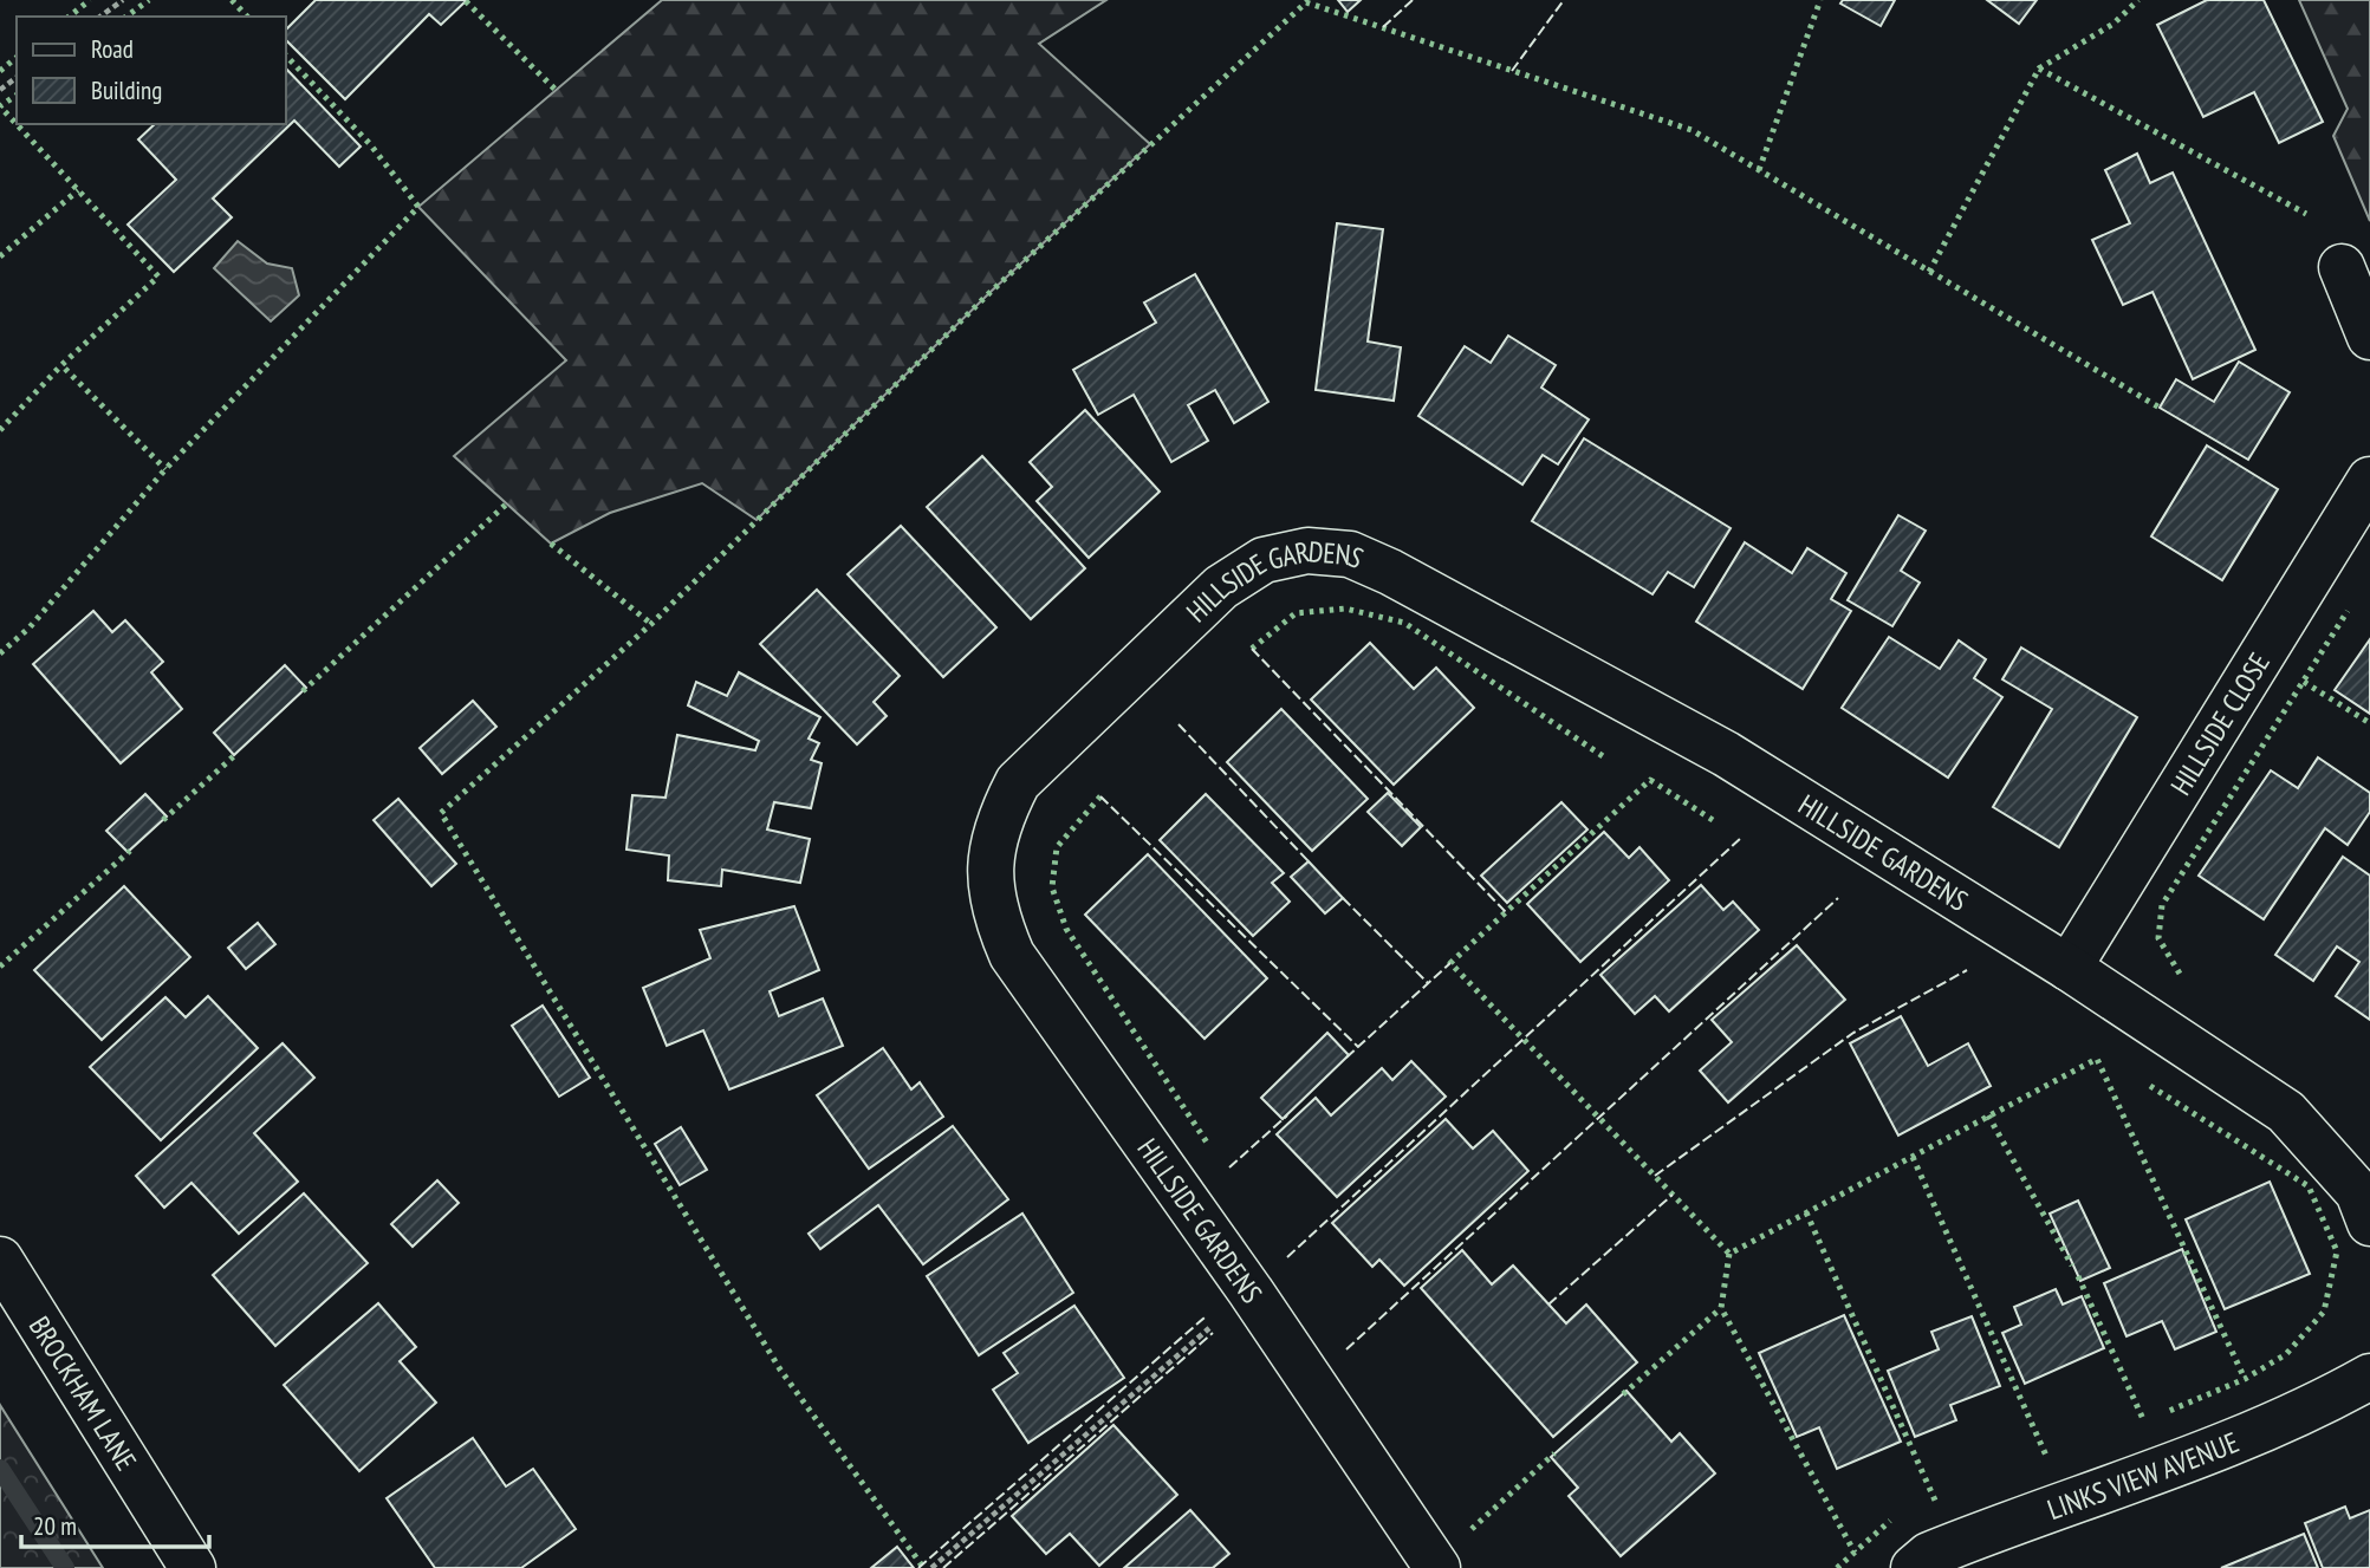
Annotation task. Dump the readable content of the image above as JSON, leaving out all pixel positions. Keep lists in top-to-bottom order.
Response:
{
  "streets": {
    "street": [
      "HILLSIDE GARDENS",
      "HILLSIDE CLOSE",
      "BROCKHAM LANE",
      "LINKS VIEW AVENUE"
    ]
  },
  "crossings": [
    ["HILLSIDE GARDENS", "HILLSIDE CLOSE"]
  ],
  "legend": ["Road", "Building"],
  "scale_bar": "20 m"
}
